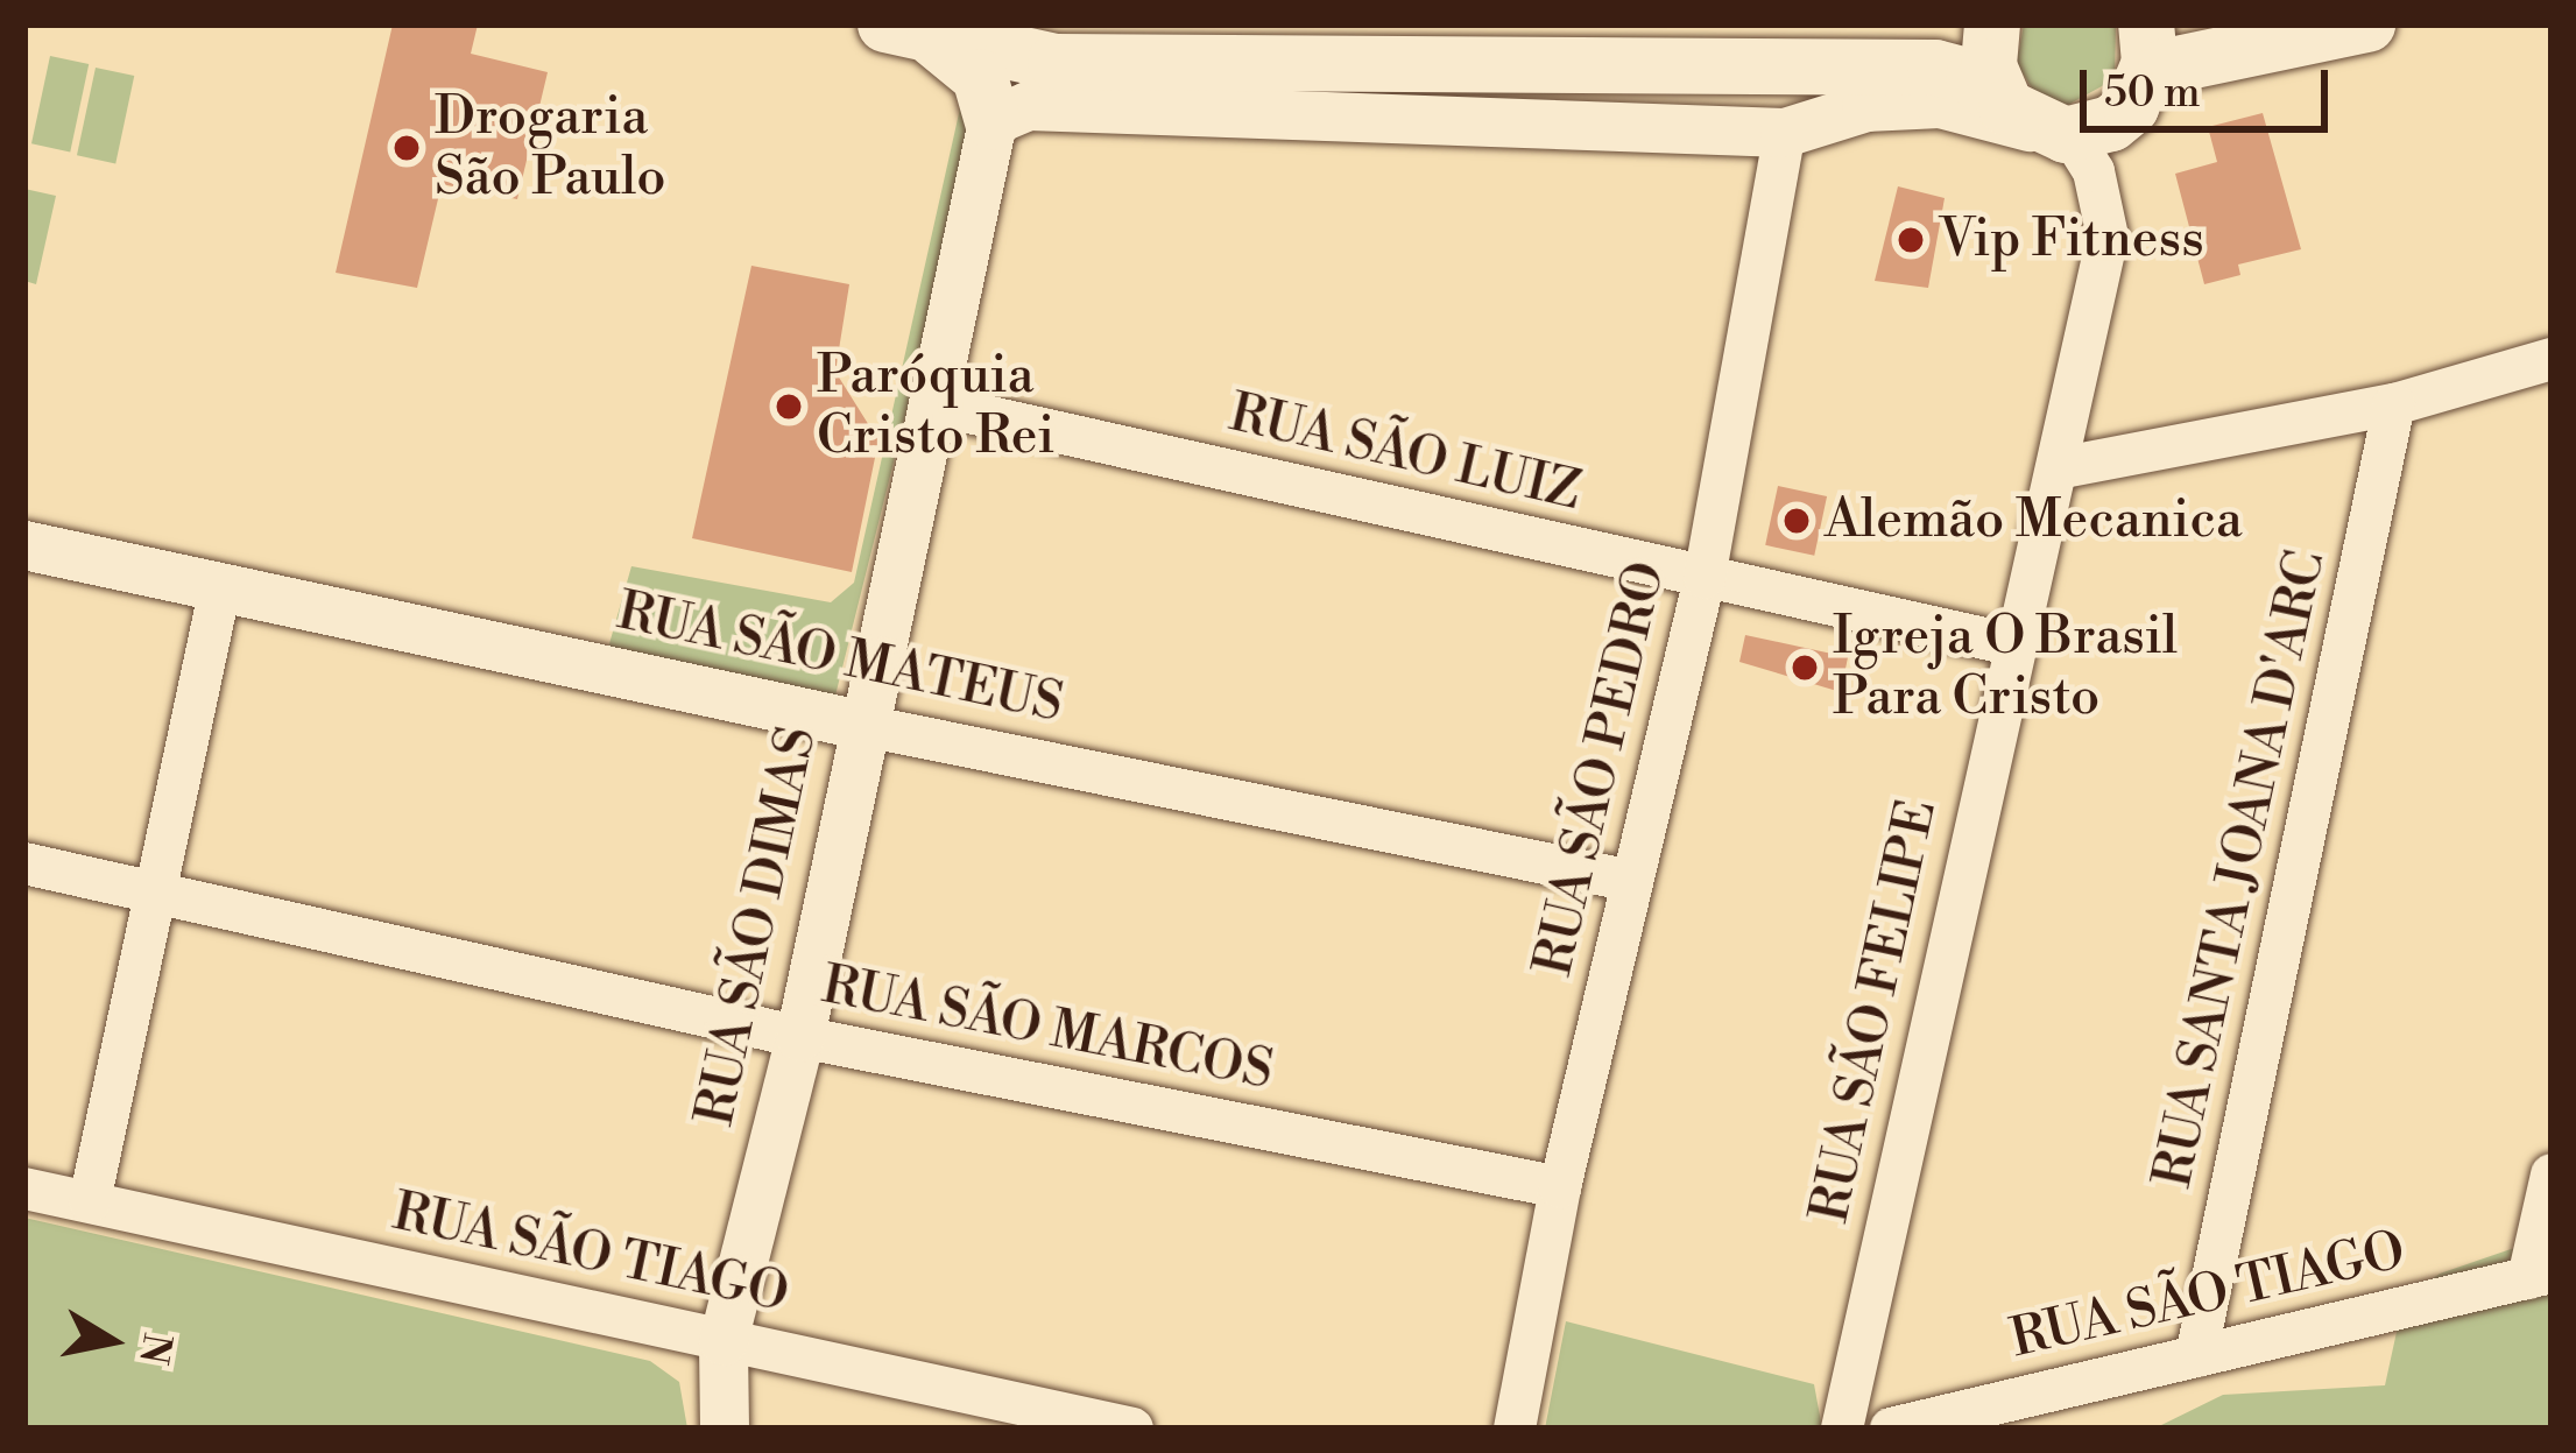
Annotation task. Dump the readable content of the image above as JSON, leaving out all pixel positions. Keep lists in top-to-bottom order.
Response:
{
  "streets": {
    "street": [
      "RUA SÃO LUIZ",
      "RUA SÃO MATEUS",
      "RUA SÃO PEDRO",
      "RUA SANTA JOANA D'ARC",
      "RUA SÃO DIMAS",
      "RUA SÃO FELIPE",
      "RUA SÃO MARCOS",
      "RUA SÃO TIAGO"
    ]
  },
  "crossings": [
    ["RUA SÃO LUIZ", "RUA SÃO PEDRO"],
    ["RUA SÃO LUIZ", "RUA SÃO DIMAS"],
    ["RUA SÃO LUIZ", "RUA SÃO FELIPE"],
    ["RUA SÃO MATEUS", "RUA SÃO PEDRO"],
    ["RUA SÃO MATEUS", "RUA SÃO DIMAS"],
    ["RUA SÃO PEDRO", "RUA SÃO MARCOS"],
    ["RUA SANTA JOANA D'ARC", "RUA SÃO TIAGO"],
    ["RUA SÃO DIMAS", "RUA SÃO MARCOS"],
    ["RUA SÃO DIMAS", "RUA SÃO TIAGO"]
  ],
  "places": [
    "Drogaria São Paulo",
    "Vip Fitness",
    "Paróquia Cristo Rei",
    "Alemão Mecanica",
    "Igreja O Brasil Para Cristo"
  ],
  "scale_bar": "50 m",
  "north": "right"
}
